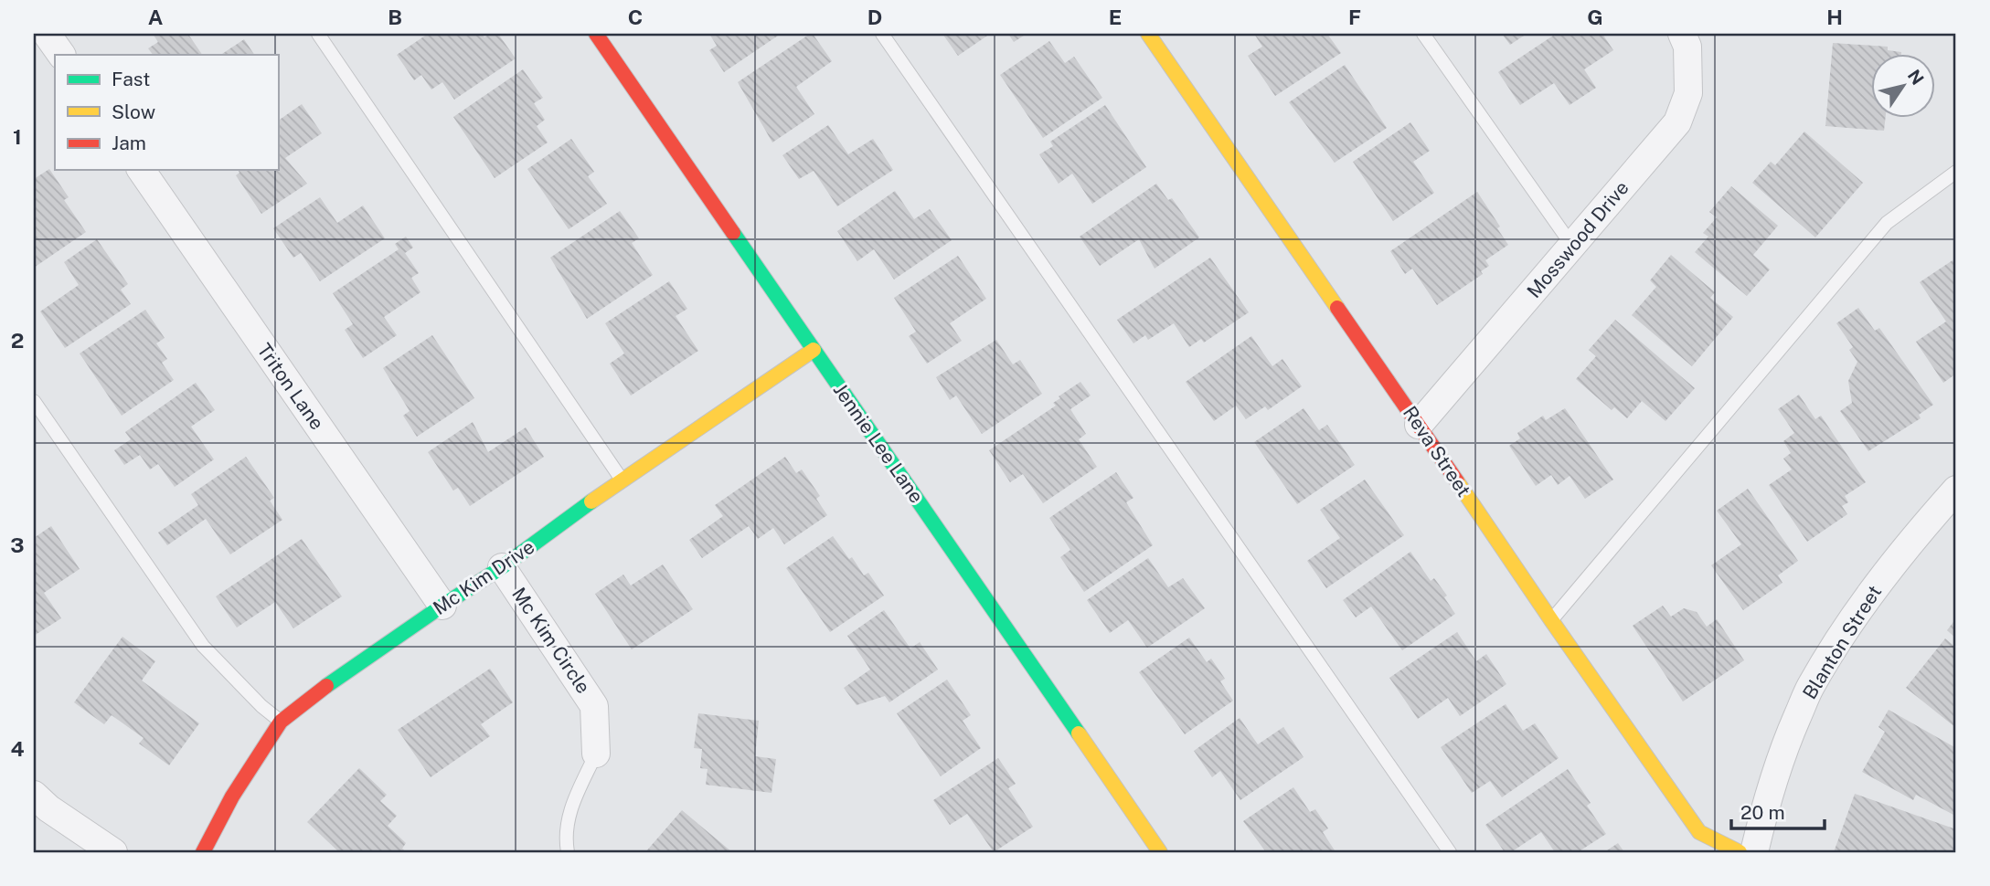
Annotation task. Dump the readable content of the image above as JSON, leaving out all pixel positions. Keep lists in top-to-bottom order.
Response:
{
  "streets": {
    "street": [
      "Mosswood Drive",
      "Triton Lane",
      "Jennie Lee Lane",
      "Reva Street",
      "Mc Kim Drive",
      "Mc Kim Circle",
      "Blanton Street"
    ]
  },
  "crossings": [
    ["Mosswood Drive", "Reva Street"],
    ["Triton Lane", "Mc Kim Drive"],
    ["Jennie Lee Lane", "Mc Kim Drive"],
    ["Mc Kim Drive", "Mc Kim Circle"]
  ],
  "legend": ["Fast", "Slow", "Jam"],
  "scale_bar": "20 m",
  "north": "top right",
  "grid": {
    "columns": [
      "A",
      "B",
      "C",
      "D",
      "E",
      "F",
      "G",
      "H"
    ],
    "rows": [
      "1",
      "2",
      "3",
      "4"
    ]
  }
}
